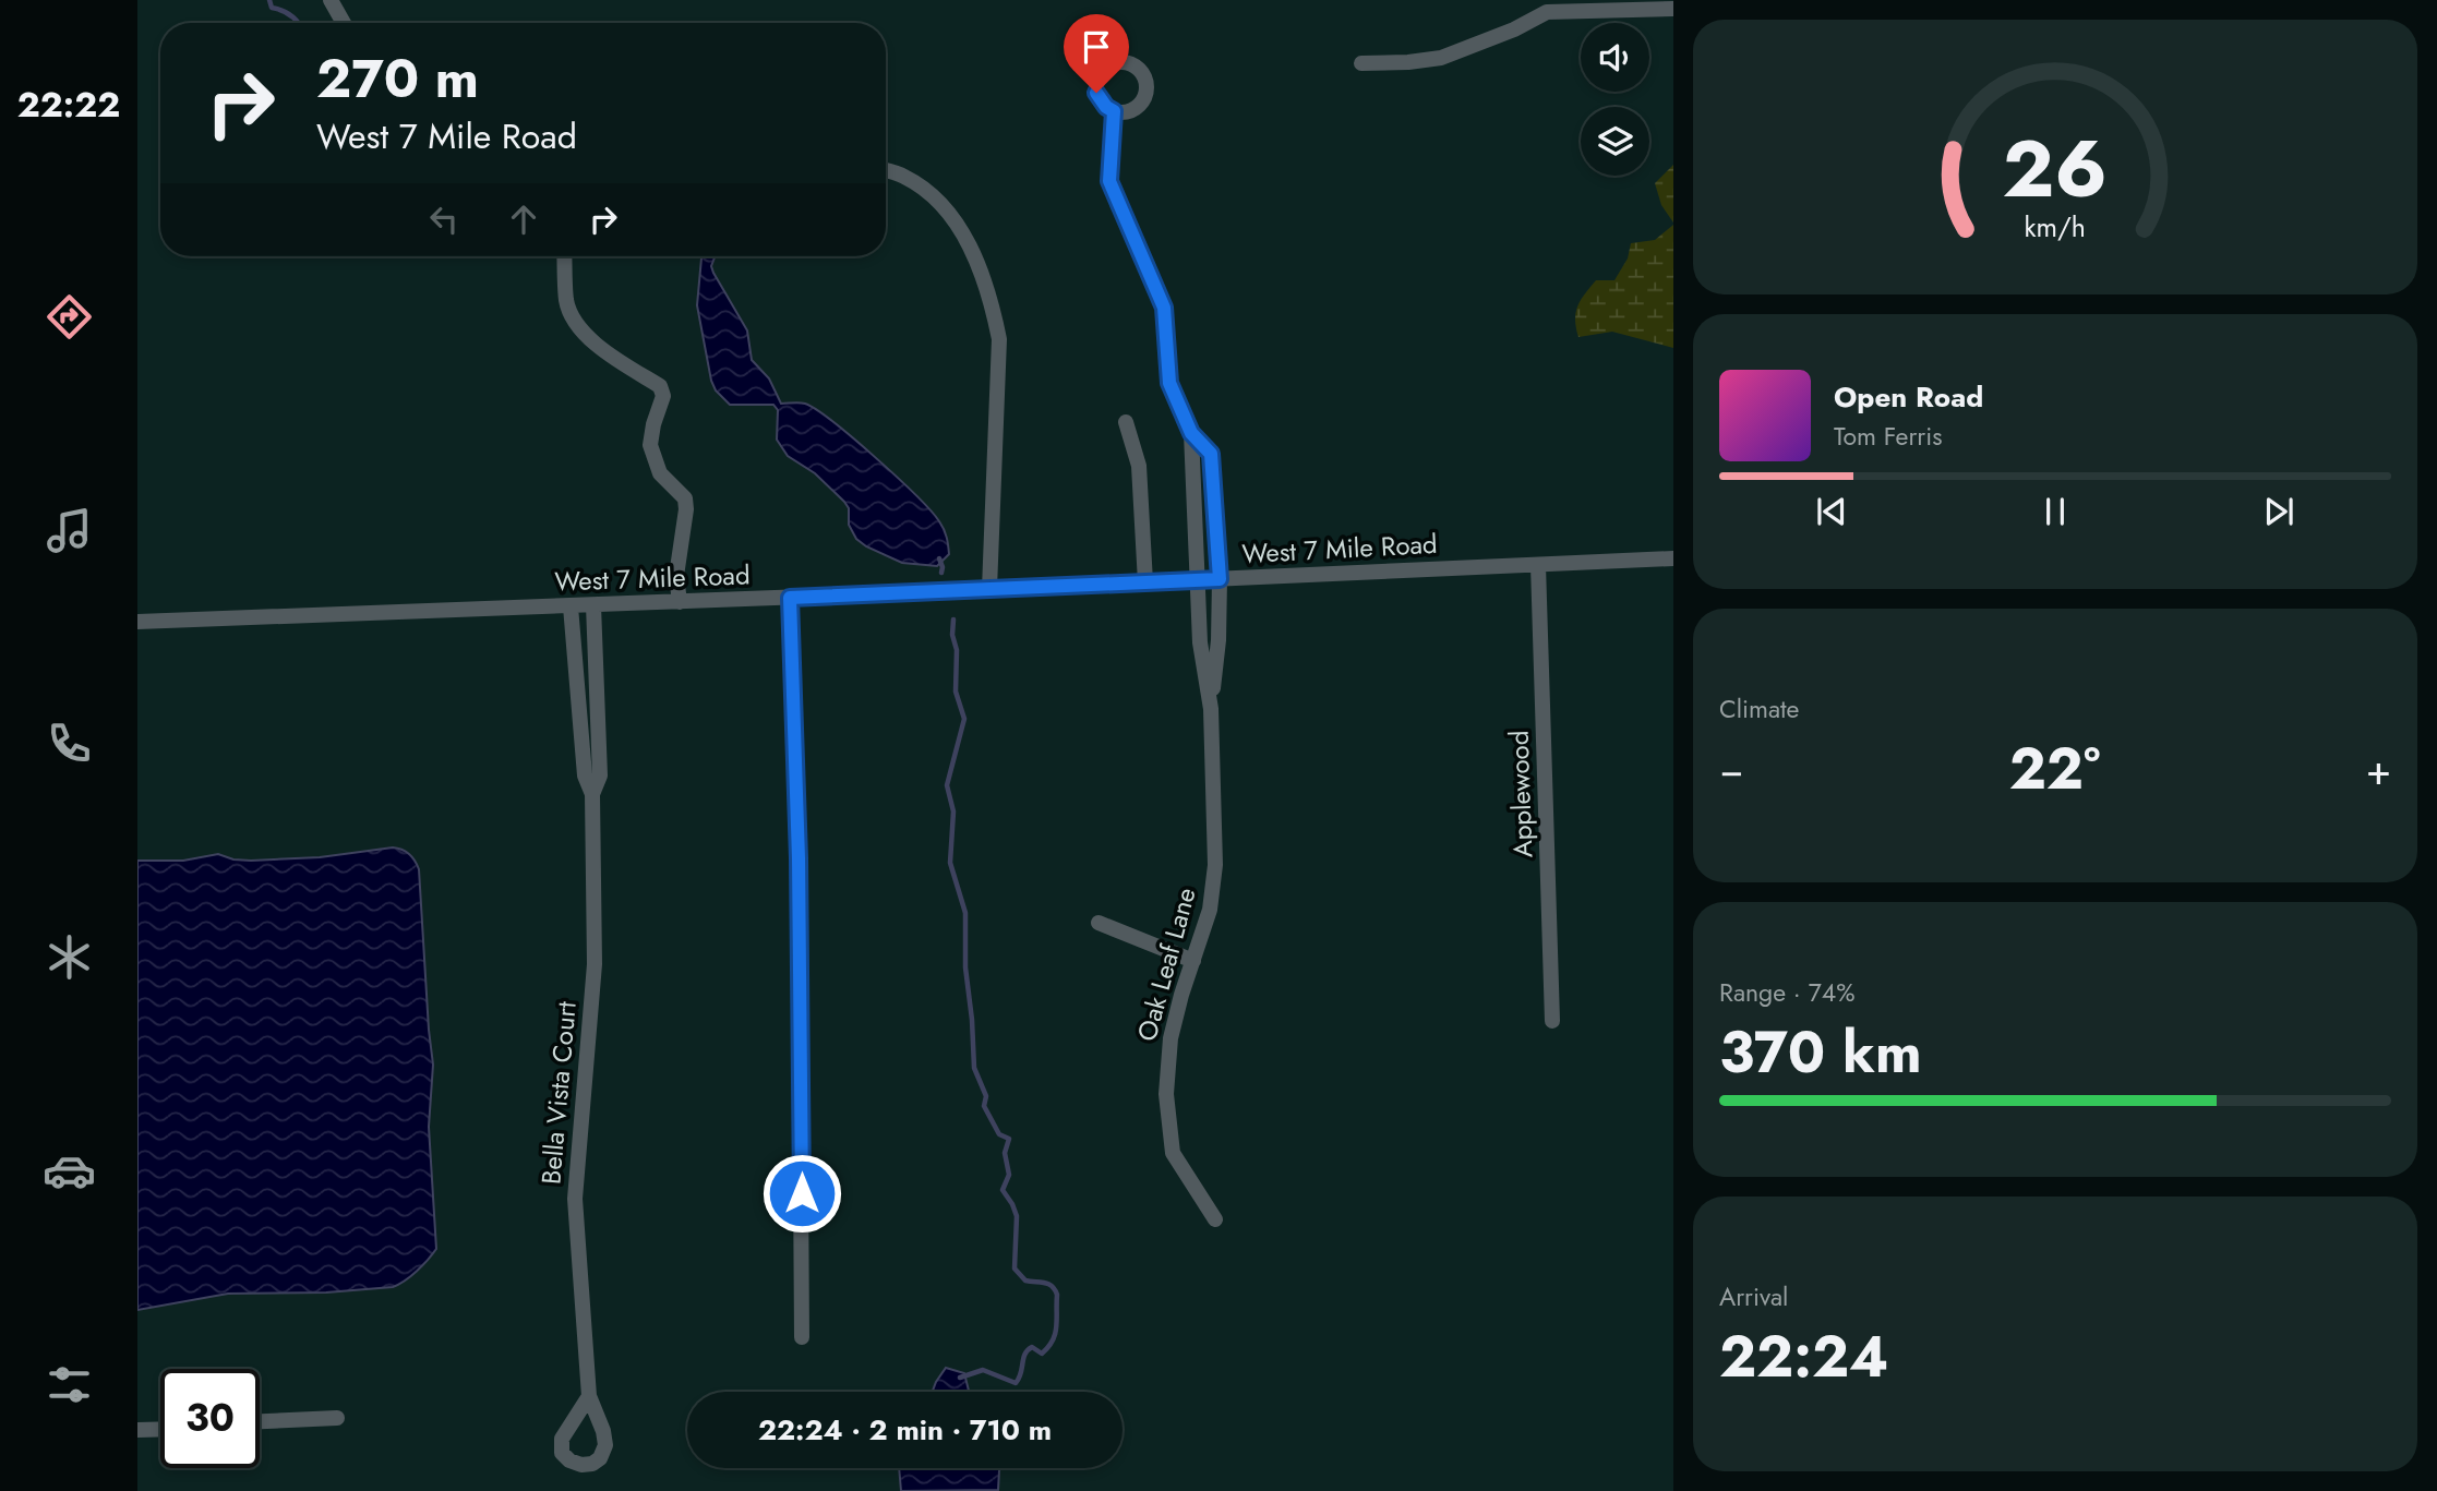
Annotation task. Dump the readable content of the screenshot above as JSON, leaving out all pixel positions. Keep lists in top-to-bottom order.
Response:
{
  "streets": {
    "street": [
      "West 7 Mile Road",
      "Applewood",
      "Oak Leaf Lane",
      "Bella Vista Court"
    ]
  },
  "crossings": [
    ["West 7 Mile Road", "Applewood"],
    ["West 7 Mile Road", "Oak Leaf Lane"],
    ["West 7 Mile Road", "Bella Vista Court"]
  ],
  "page": {
    "tabs": "22:22",
    "turn": ["270 m", "West 7 Mile Road"],
    "song": ["Open Road", "Tom Ferris"],
    "tile": [
      "Climate",
      ["Range · 74%", "370 km"],
      ["Arrival", "22:24"]
    ],
    "heat": ["−", "22°", "+"],
    "limit": "30",
    "trip": "22:24 · 2 min · 710 m",
    "gauge": ["26", "km/h"]
  }
}
